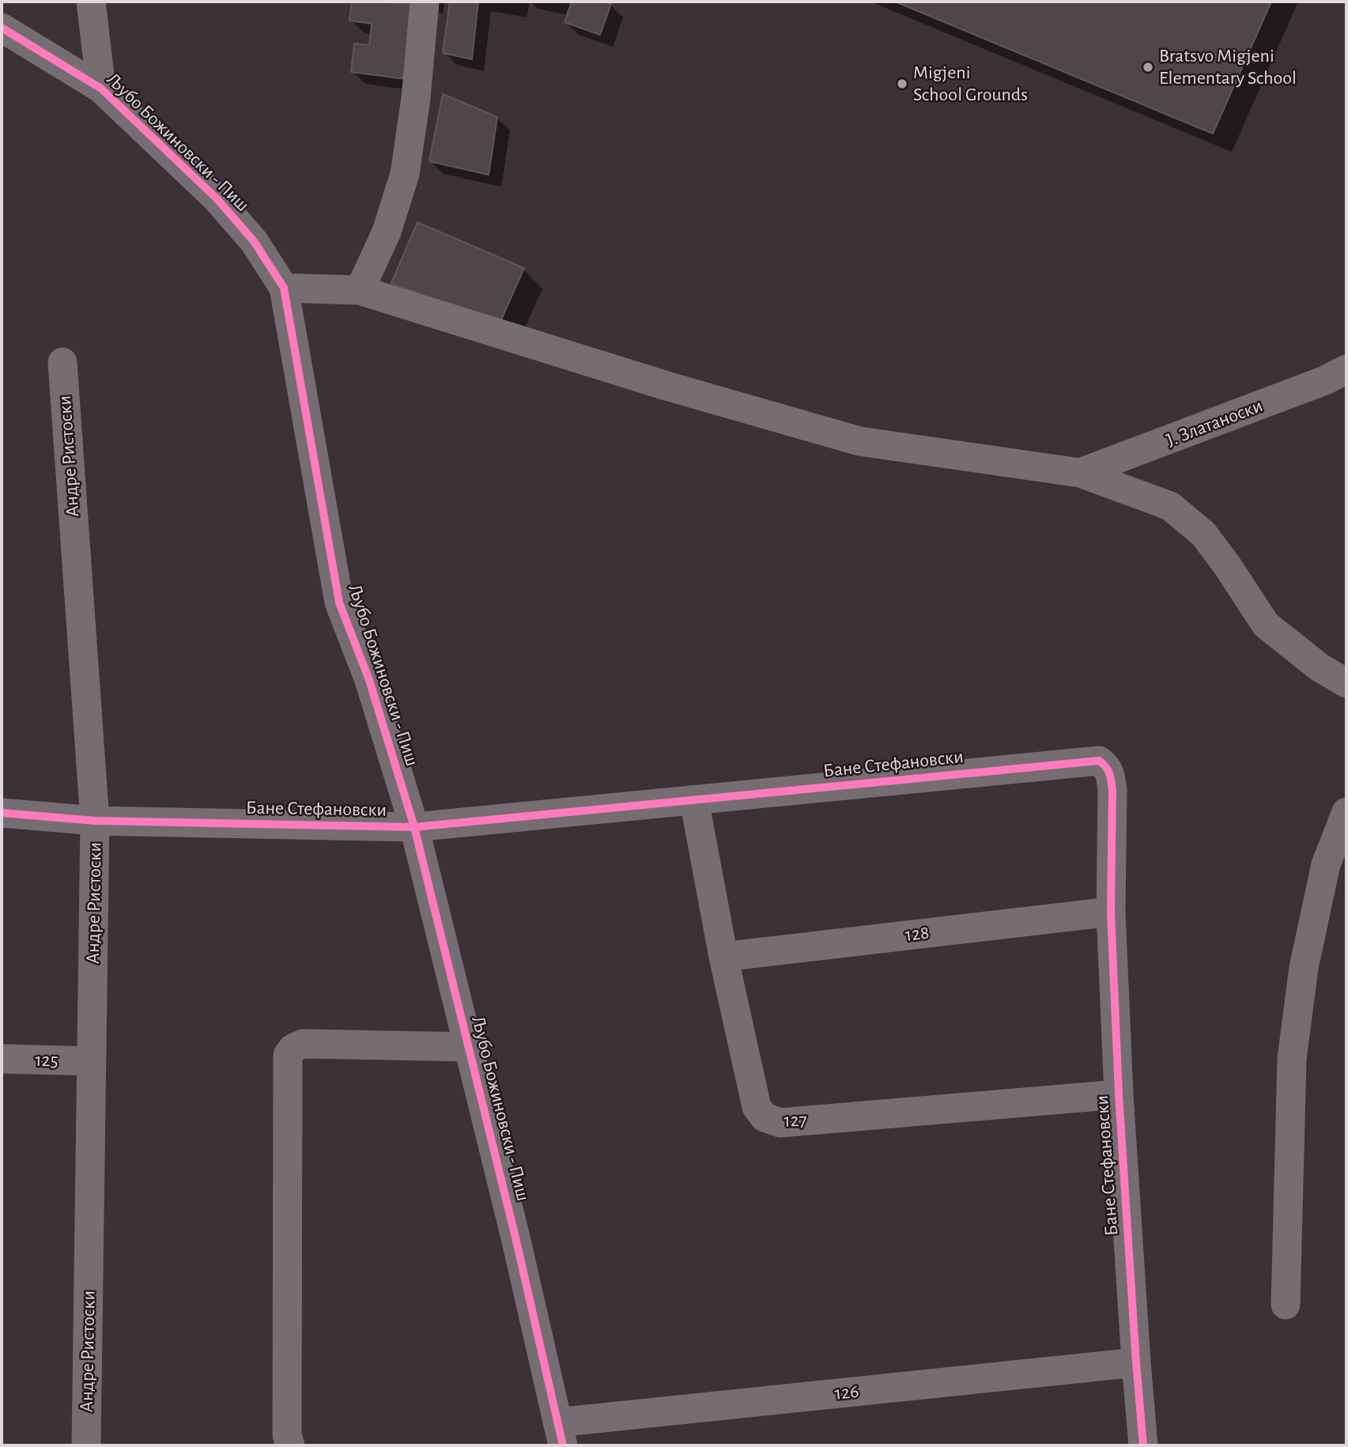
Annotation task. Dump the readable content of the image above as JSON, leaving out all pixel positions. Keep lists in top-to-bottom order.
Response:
{
  "streets": {
    "street": [
      "Љубо Божиновски - Пиш",
      "Ј. Златаноски",
      "Андре Ристоски",
      "Бане Стефановски",
      "128",
      "125",
      "127",
      "126"
    ]
  },
  "crossings": [
    ["Љубо Божиновски - Пиш", "Бане Стефановски"],
    ["Љубо Божиновски - Пиш", "126"],
    ["Андре Ристоски", "Бане Стефановски"],
    ["Андре Ристоски", "125"],
    ["Бане Стефановски", "128"],
    ["Бане Стефановски", "127"],
    ["Бане Стефановски", "126"],
    ["128", "127"]
  ],
  "places": ["Bratsvo Migjeni Elementary School", "Migjeni School Grounds"]
}
